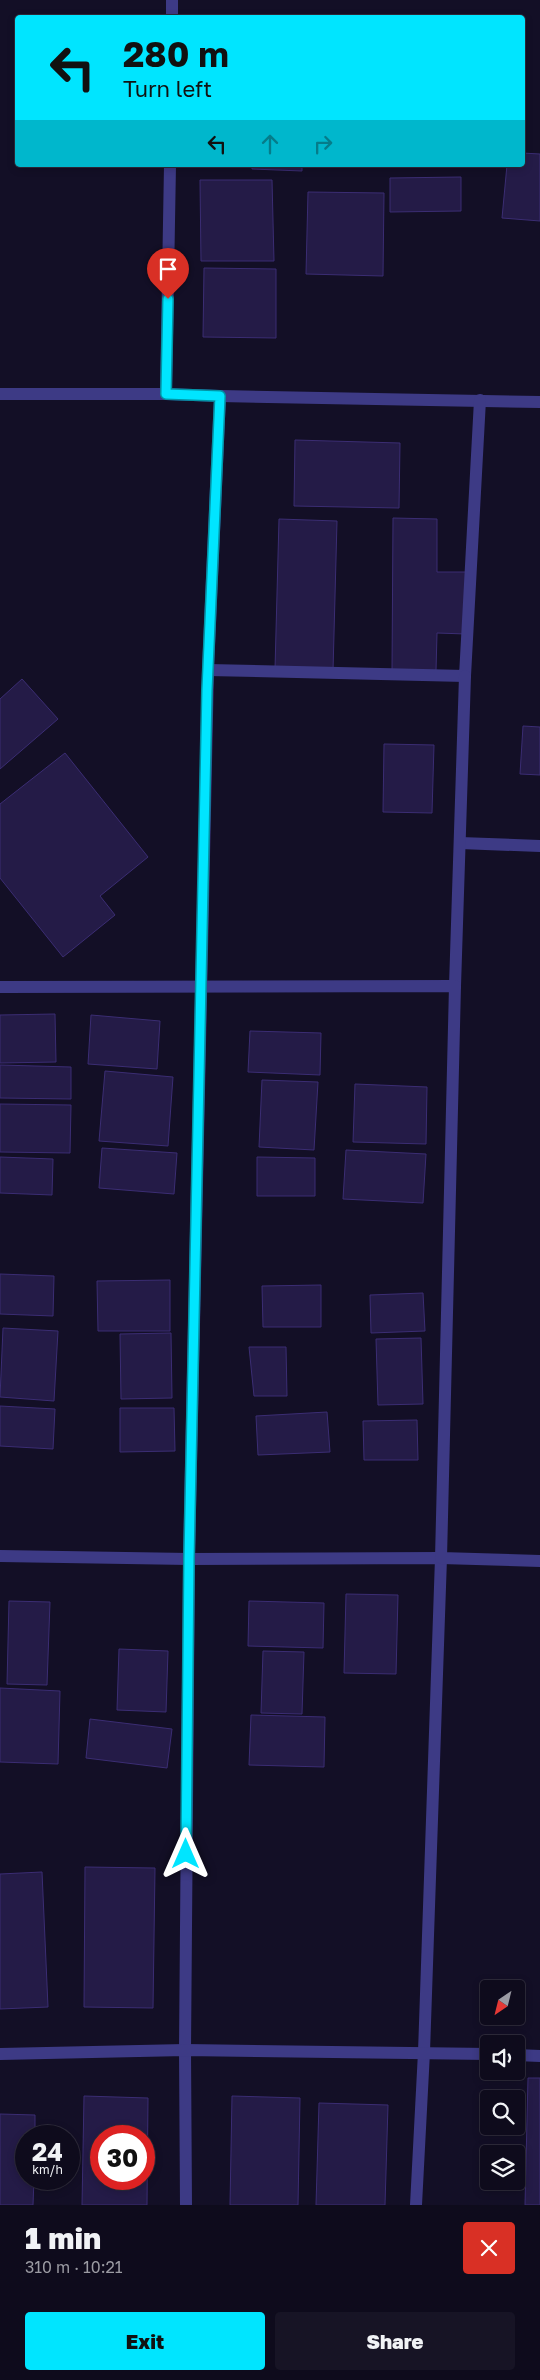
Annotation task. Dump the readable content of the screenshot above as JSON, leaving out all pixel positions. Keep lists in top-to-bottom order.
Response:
{
  "north": "bottom left",
  "page": {
    "turn": ["280 m", "Turn left"],
    "speed": "24 km/h",
    "limit": "30",
    "heading": ["1 min", "310 m · 10:21"],
    "buttons": ["Exit", "Share"]
  }
}
